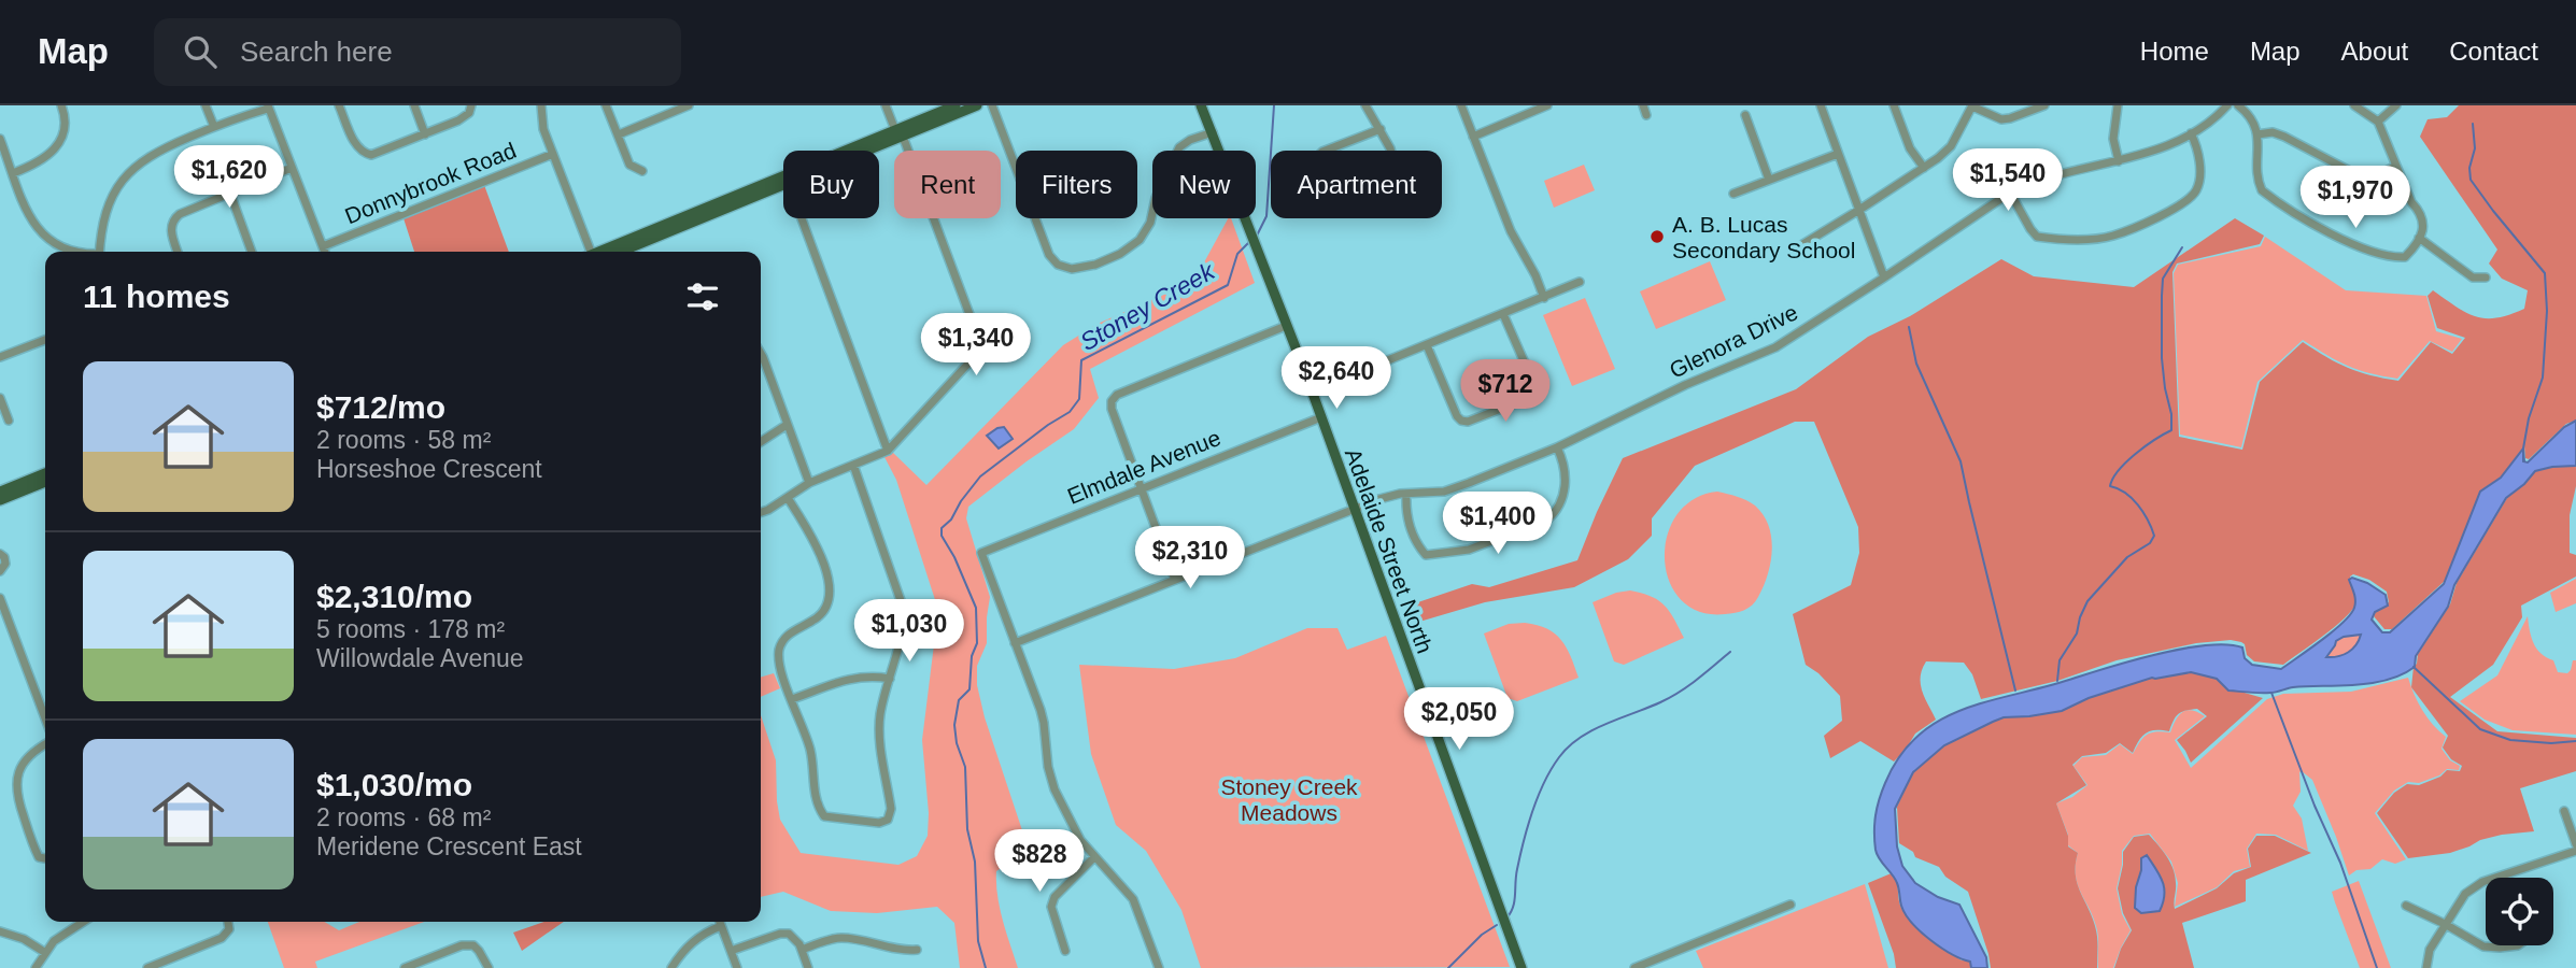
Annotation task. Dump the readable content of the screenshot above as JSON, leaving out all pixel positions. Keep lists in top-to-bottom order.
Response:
{
  "streets": {
    "main road": ["Adelaide Street North"],
    "street": ["Donnybrook Road", "Glenora Drive", "Elmdale Avenue"]
  },
  "crossings": [
    ["Glenora Drive", "Elmdale Avenue"],
    ["Glenora Drive", "Adelaide Street North"],
    ["Elmdale Avenue", "Adelaide Street North"]
  ],
  "water": ["Stoney Creek"],
  "parks": ["Stoney Creek Meadows"],
  "places": ["A. B. Lucas Secondary School"],
  "page": {
    "header": "Map",
    "search": "Search here",
    "nav": [
      "Home",
      "Map",
      "About",
      "Contact"
    ],
    "price": [
      "$1,620",
      "$1,540",
      "$1,970",
      "$1,340",
      "$2,640",
      "$712",
      "$1,400",
      "$2,310",
      "$1,030",
      "$2,050",
      "$828"
    ],
    "chip": [
      "Buy",
      "Rent",
      "Filters",
      "New",
      "Apartment"
    ],
    "heading": "11 homes",
    "list": [
      {
        "name": "$712/mo",
        "note": "2 rooms · 58 m² · Horseshoe Crescent"
      },
      {
        "name": "$2,310/mo",
        "note": "5 rooms · 178 m² · Willowdale Avenue"
      },
      {
        "name": "$1,030/mo",
        "note": "2 rooms · 68 m² · Meridene Crescent East"
      }
    ]
  }
}
